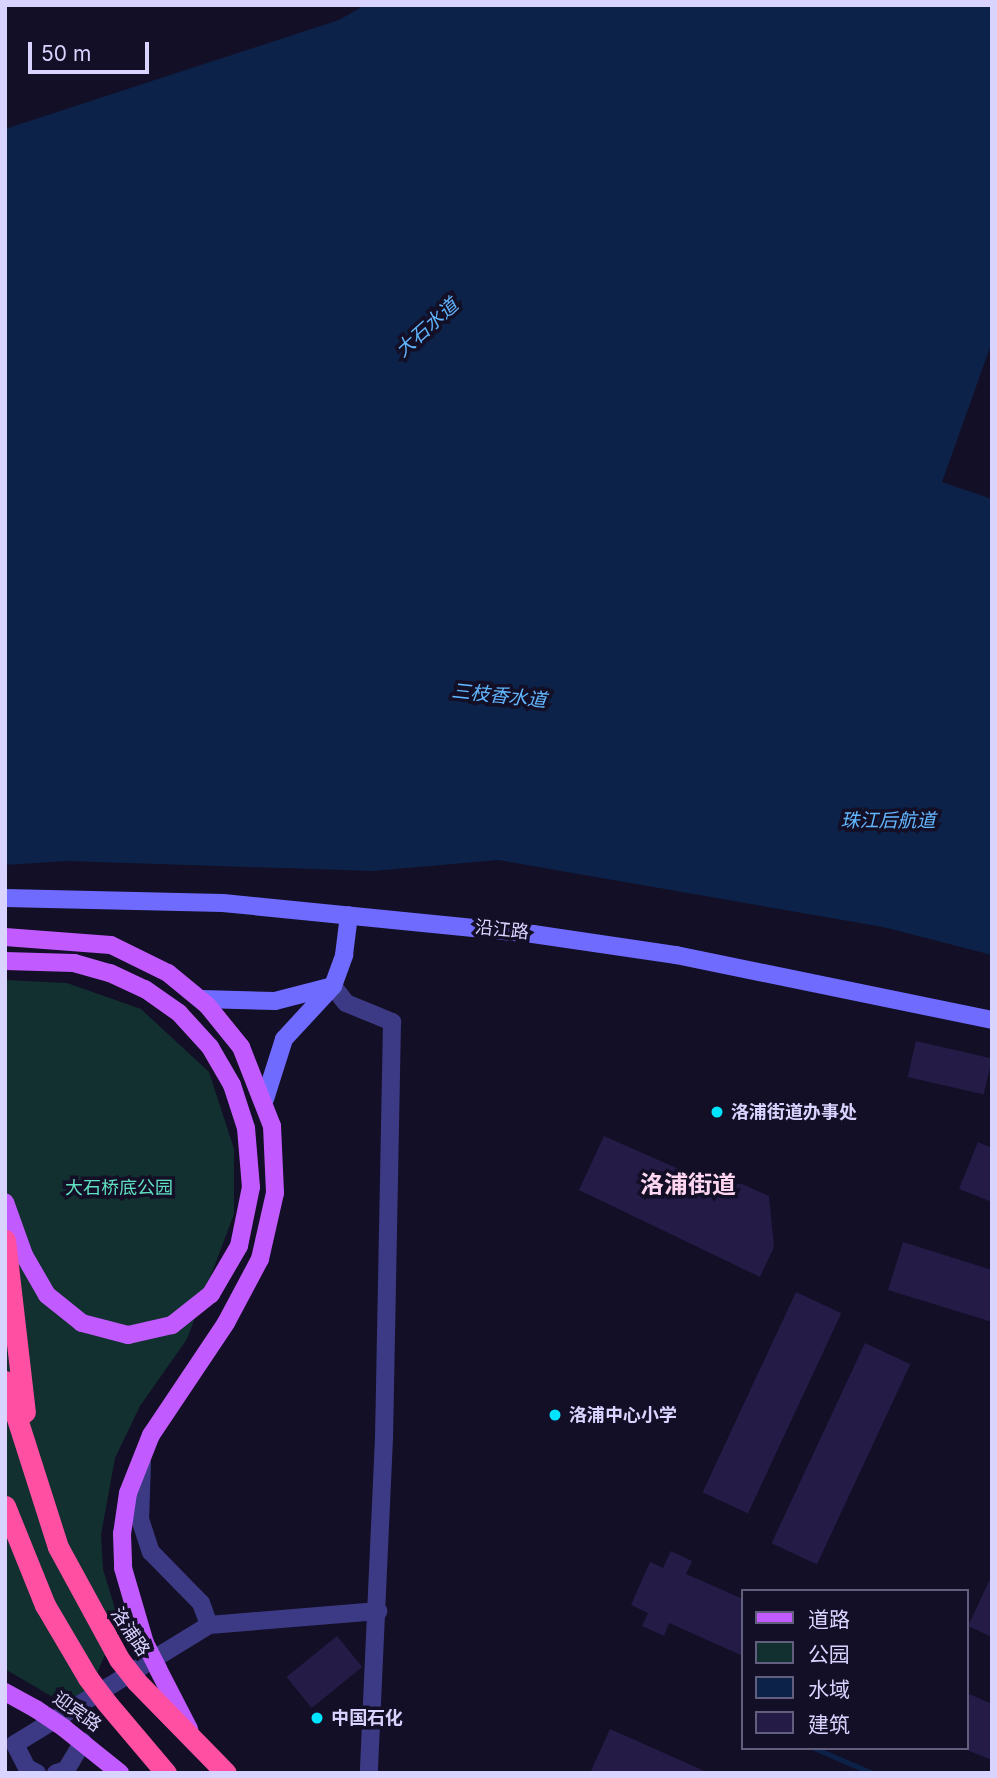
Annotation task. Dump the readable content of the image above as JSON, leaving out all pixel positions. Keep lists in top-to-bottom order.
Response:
{
  "streets": {
    "highway": ["洛浦路"],
    "main road": ["迎宾路"],
    "street": ["沿江路"]
  },
  "districts": ["洛浦街道"],
  "water": ["大石水道", "三枝香水道", "珠江后航道"],
  "parks": ["大石桥底公园"],
  "places": ["洛浦街道办事处", "洛浦中心小学", "中国石化"],
  "legend": [
    "道路",
    "公园",
    "水域",
    "建筑"
  ],
  "scale_bar": "50 m"
}
